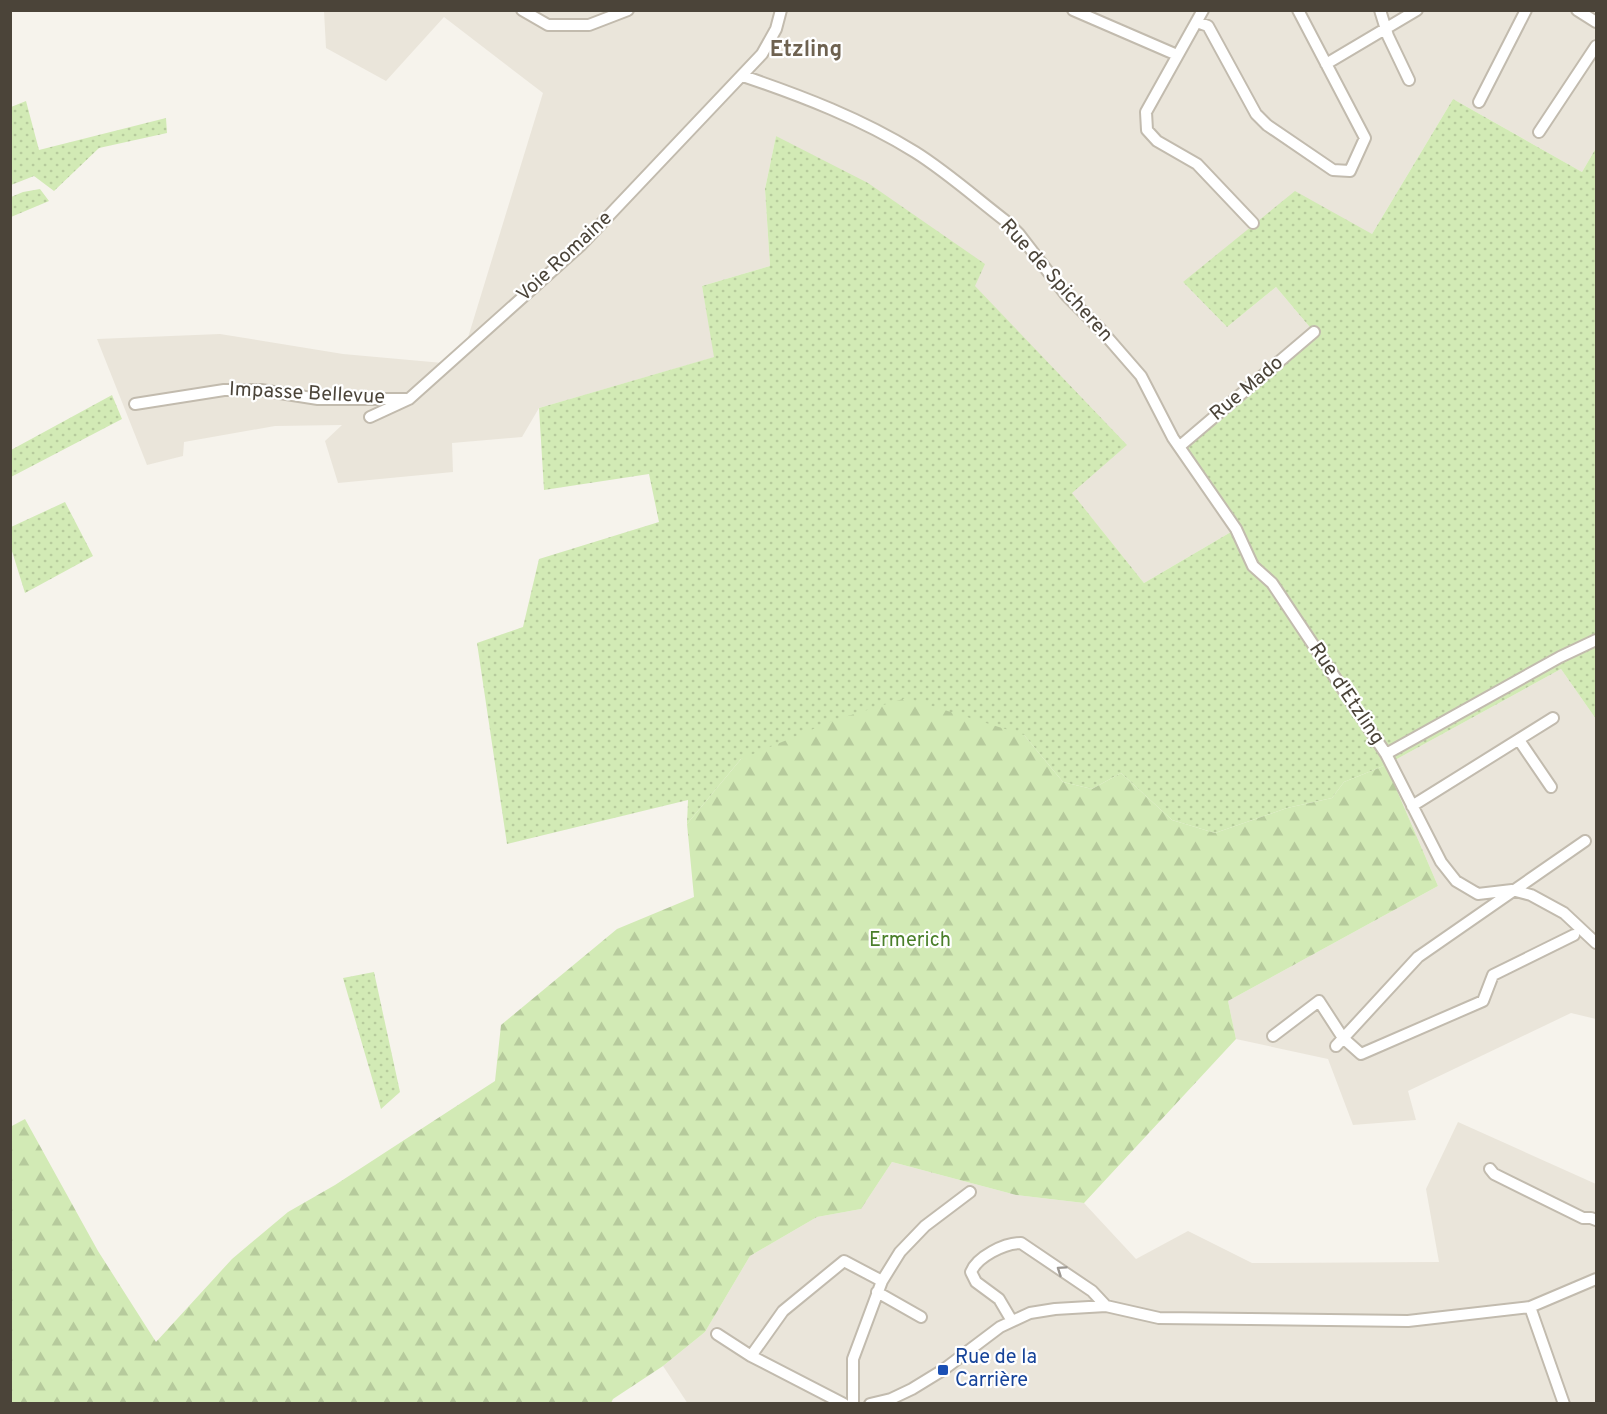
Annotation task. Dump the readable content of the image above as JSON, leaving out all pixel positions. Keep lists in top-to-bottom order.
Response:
{
  "streets": {
    "street": [
      "Voie Romaine",
      "Rue de Spicheren",
      "Rue Mado",
      "Impasse Bellevue",
      "Rue d'Etzling"
    ]
  },
  "crossings": [
    ["Voie Romaine", "Rue de Spicheren"],
    ["Voie Romaine", "Impasse Bellevue"],
    ["Rue de Spicheren", "Rue d'Etzling"],
    ["Rue Mado", "Rue d'Etzling"]
  ],
  "districts": ["Etzling"],
  "parks": ["Ermerich"],
  "places": {
    "transit": ["Rue de la Carrière"]
  }
}
